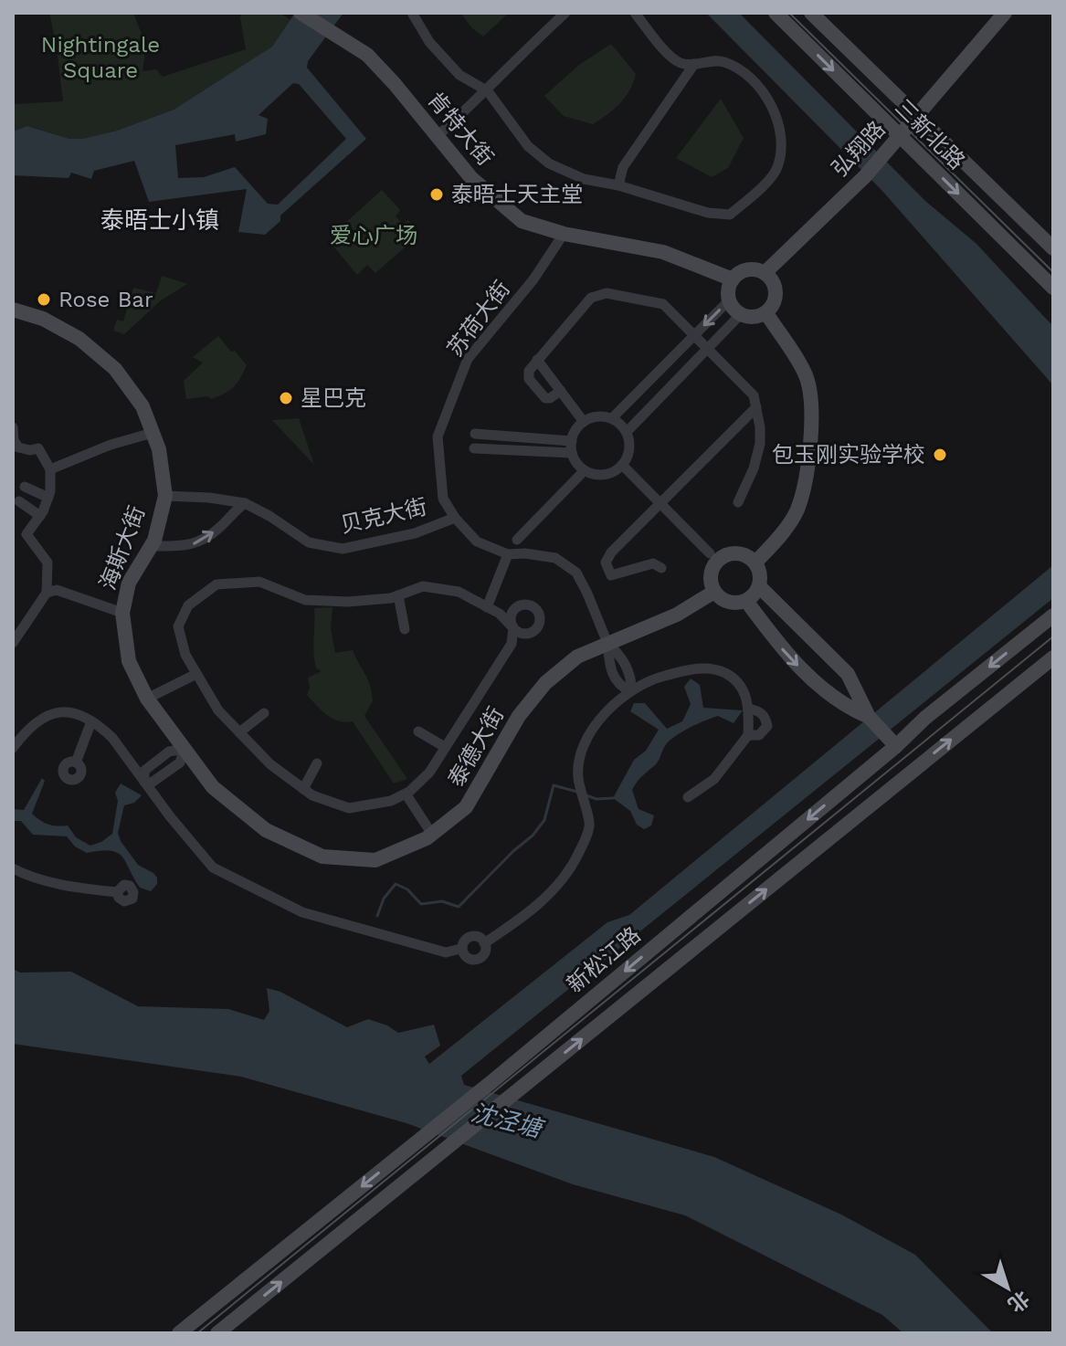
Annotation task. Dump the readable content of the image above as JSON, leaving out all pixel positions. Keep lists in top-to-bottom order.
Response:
{
  "streets": {
    "street": [
      "肯特大街",
      "三新北路",
      "弘翔路",
      "苏荷大街",
      "贝克大街",
      "海斯大街",
      "泰德大街",
      "新松江路"
    ]
  },
  "crossings": [
    ["肯特大街", "弘翔路"],
    ["肯特大街", "苏荷大街"],
    ["三新北路", "弘翔路"],
    ["苏荷大街", "贝克大街"],
    ["贝克大街", "海斯大街"],
    ["海斯大街", "泰德大街"]
  ],
  "districts": ["泰晤士小镇"],
  "water": ["沈泾塘"],
  "parks": ["Nightingale Square", "爱心广场"],
  "places": [
    "泰晤士天主堂",
    "Rose Bar",
    "星巴克",
    "包玉刚实验学校"
  ],
  "north": "bottom right"
}
